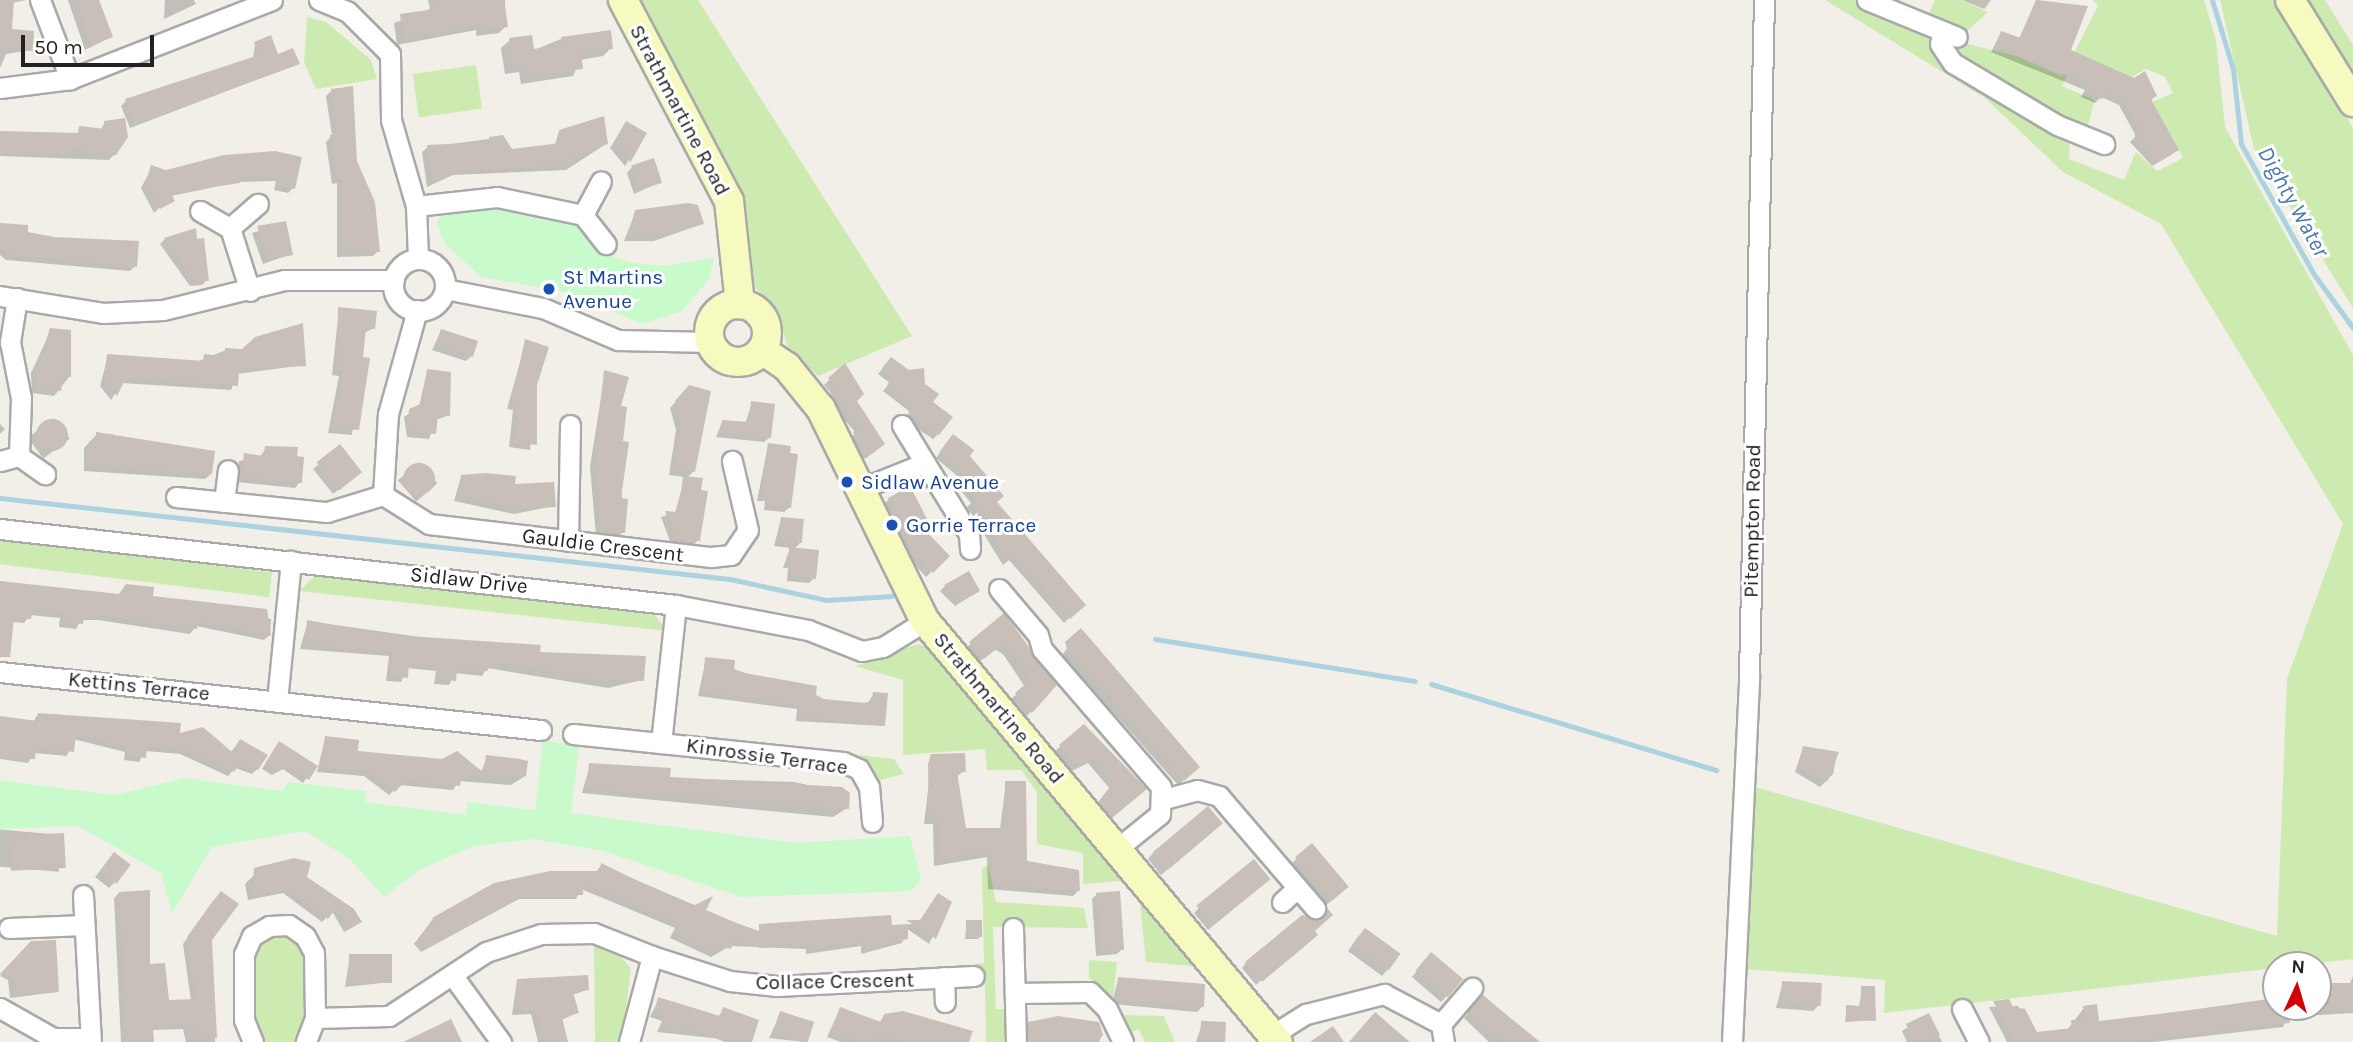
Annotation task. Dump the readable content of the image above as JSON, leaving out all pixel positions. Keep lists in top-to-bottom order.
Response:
{
  "streets": {
    "street": [
      "Strathmartine Road",
      "Pitempton Road",
      "Gauldie Crescent",
      "Sidlaw Drive",
      "Kettins Terrace",
      "Kinrossie Terrace",
      "Collace Crescent"
    ]
  },
  "crossings": [
    ["Strathmartine Road", "Sidlaw Drive"],
    ["Sidlaw Drive", "Kinrossie Terrace"]
  ],
  "water": ["Dighty Water"],
  "places": ["St Martins Avenue", "Sidlaw Avenue", "Gorrie Terrace"],
  "scale_bar": "50 m",
  "north": "top"
}
